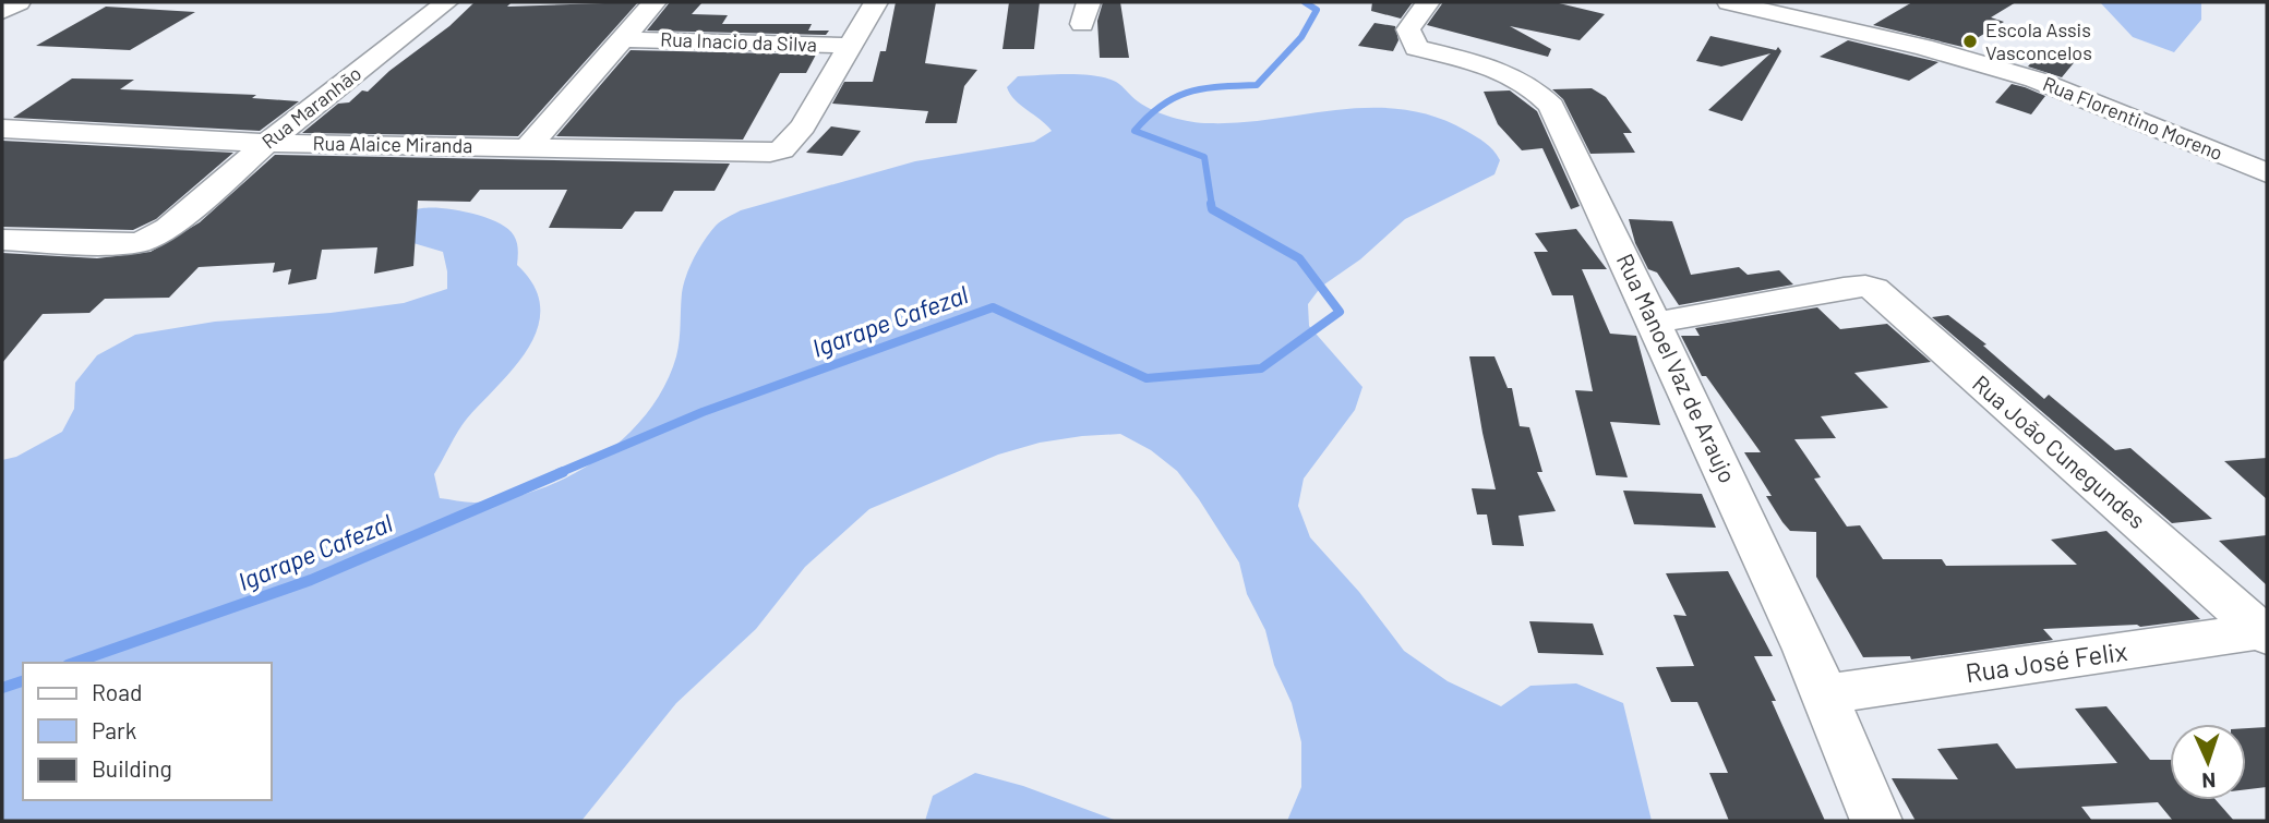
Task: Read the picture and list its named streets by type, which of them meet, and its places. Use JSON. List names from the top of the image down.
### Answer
{
  "streets": {
    "street": [
      "Rua Inacio da Silva",
      "Rua Maranhão",
      "Rua Florentino Moreno",
      "Rua Alaice Miranda",
      "Rua Manoel Vaz de Araujo",
      "Rua João Cunegundes",
      "Rua José Felix"
    ]
  },
  "crossings": [
    ["Rua Inacio da Silva", "Rua Alaice Miranda"],
    ["Rua Maranhão", "Rua Alaice Miranda"],
    ["Rua Manoel Vaz de Araujo", "Rua João Cunegundes"],
    ["Rua Manoel Vaz de Araujo", "Rua José Felix"],
    ["Rua João Cunegundes", "Rua José Felix"]
  ],
  "water": ["Igarape Cafezal"],
  "places": ["Escola Assis Vasconcelos"],
  "legend": ["Road", "Park", "Building"],
  "north": "bottom"
}
